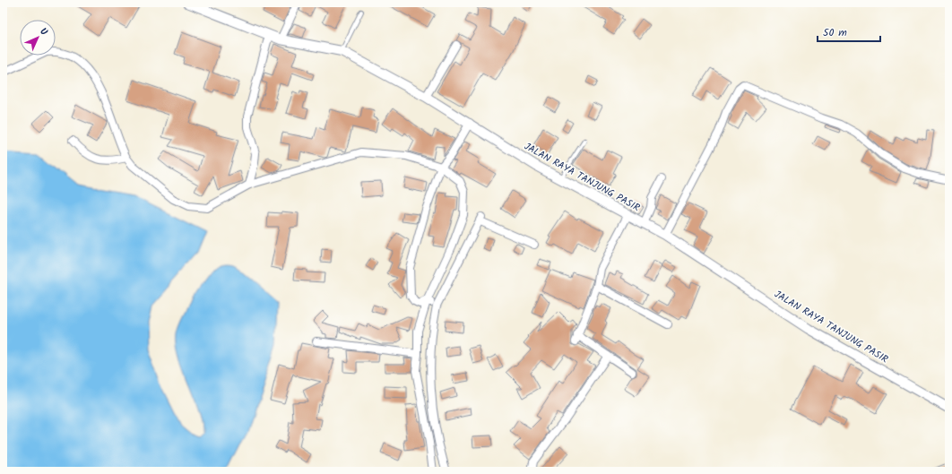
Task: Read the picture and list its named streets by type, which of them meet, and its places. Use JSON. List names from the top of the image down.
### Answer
{
  "streets": {
    "street": ["JALAN RAYA TANJUNG PASIR"]
  },
  "scale_bar": "50 m",
  "north": "top right"
}
